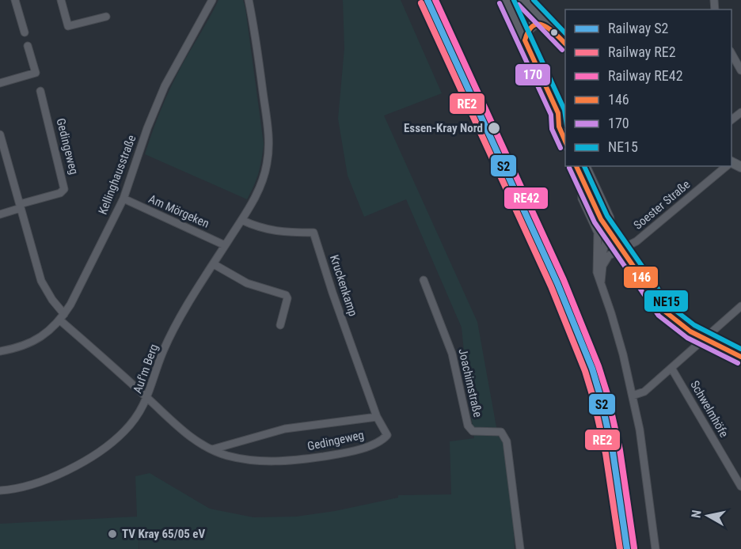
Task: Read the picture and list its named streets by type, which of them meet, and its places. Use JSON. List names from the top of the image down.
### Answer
{
  "streets": {
    "street": [
      "Gedingeweg",
      "Kellinghausstraße",
      "Soester Straße",
      "Am Mörgeken",
      "Kruckenkamp",
      "Auf'm Berg",
      "Joachimstraße",
      "Schwelmhöfe"
    ]
  },
  "crossings": [
    ["Gedingeweg", "Kellinghausstraße"],
    ["Gedingeweg", "Kruckenkamp"],
    ["Gedingeweg", "Auf'm Berg"],
    ["Kellinghausstraße", "Am Mörgeken"],
    ["Am Mörgeken", "Auf'm Berg"],
    ["Kruckenkamp", "Auf'm Berg"]
  ],
  "places": ["Essen-Kray Nord", "TV Kray 65/05 eV"],
  "lines": [
    "rail line S2",
    "rail line RE42",
    "transit line NE15",
    "rail line RE2",
    "transit line 170",
    "transit line 146"
  ],
  "legend": [
    "Railway S2",
    "Railway RE2",
    "Railway RE42",
    "146",
    "170",
    "NE15"
  ],
  "north": "left"
}
